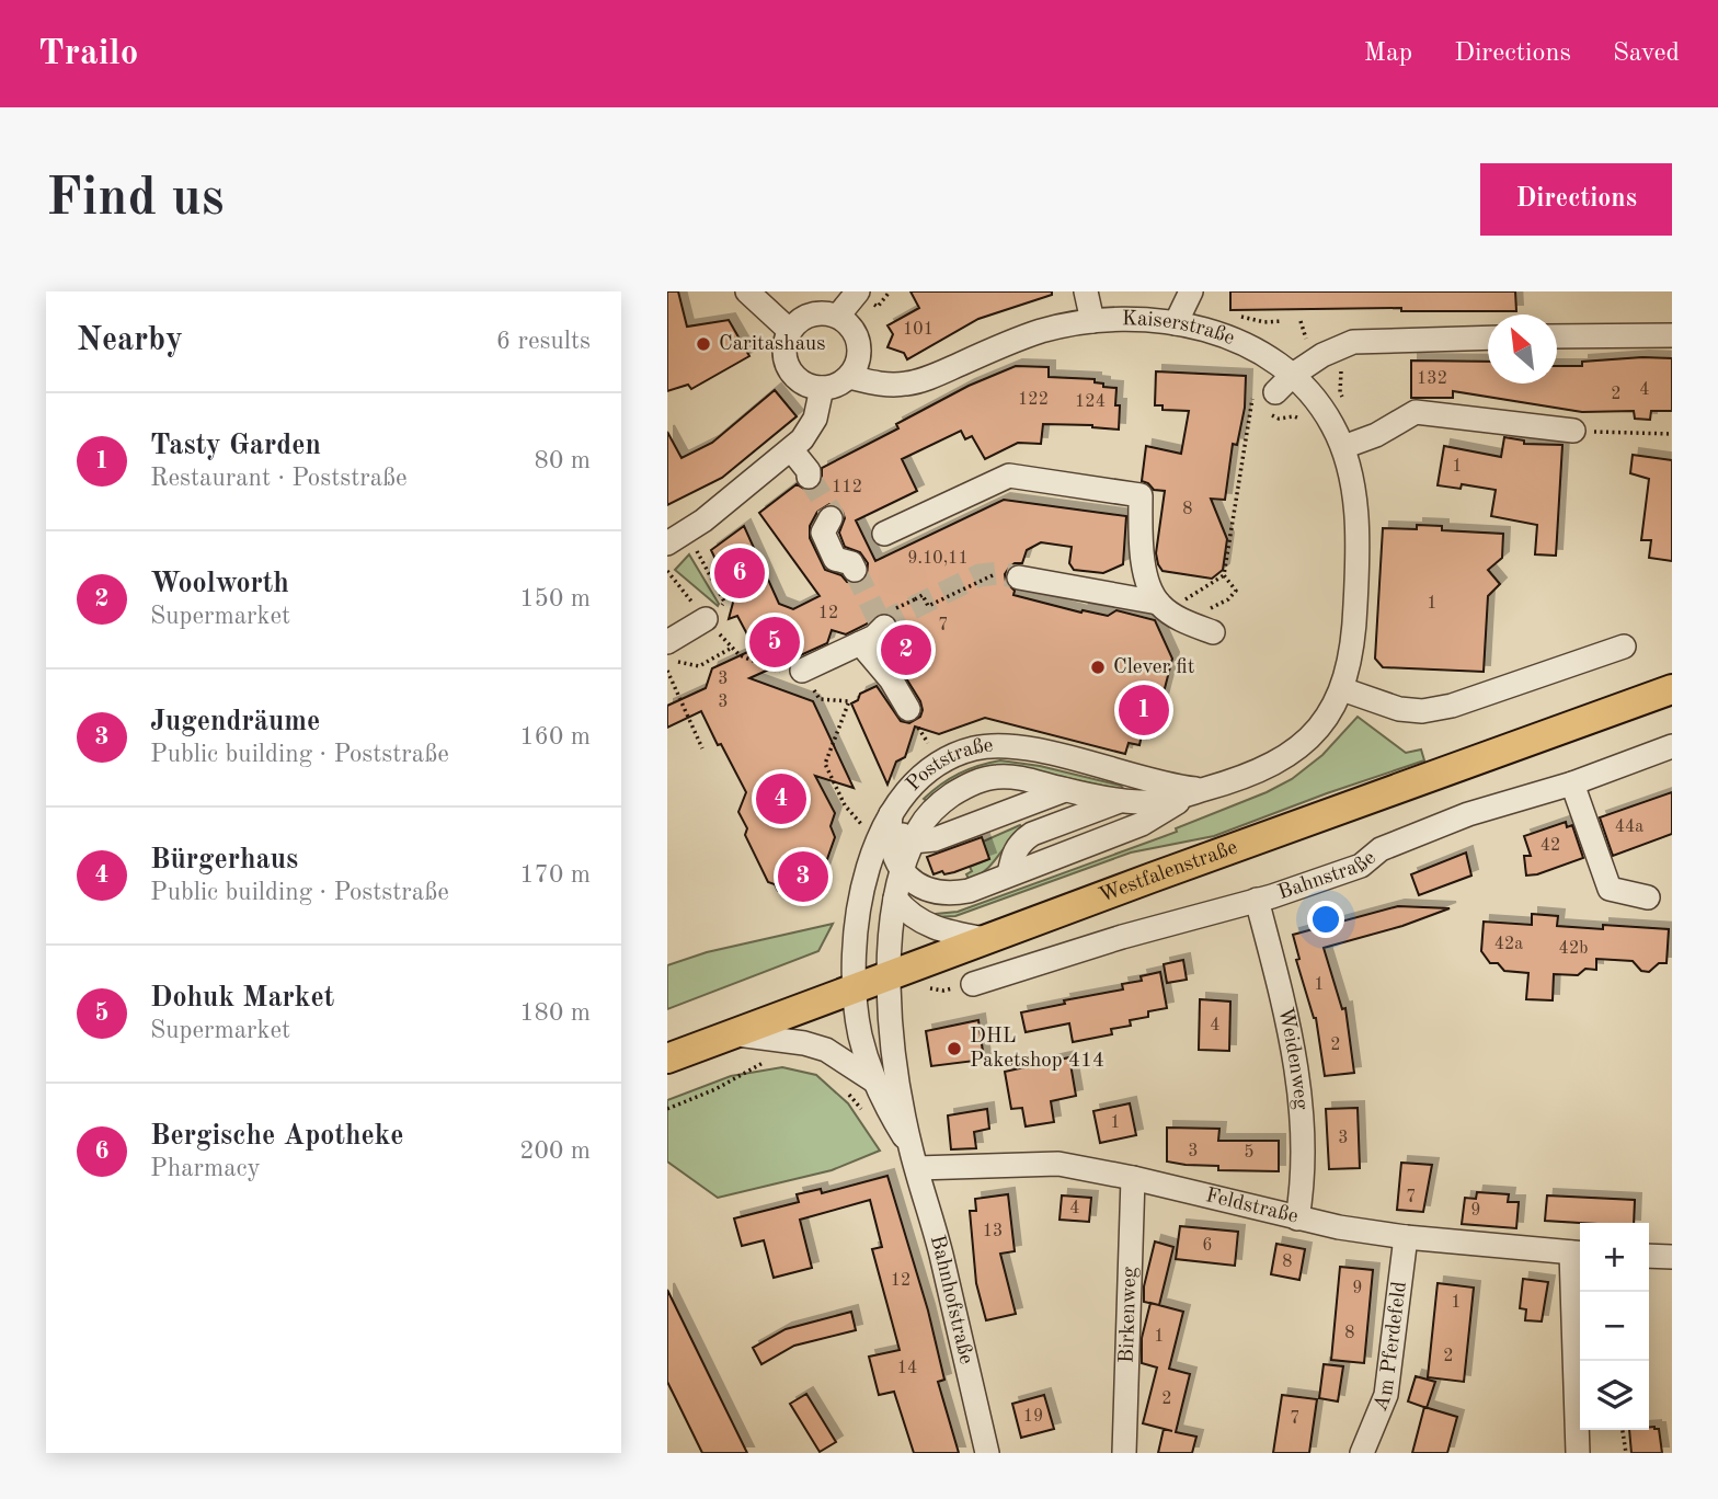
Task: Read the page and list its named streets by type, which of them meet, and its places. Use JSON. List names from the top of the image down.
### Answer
{
  "streets": {
    "main road": ["Westfalenstraße"],
    "street": [
      "Kaiserstraße",
      "Poststraße",
      "Bahnstraße",
      "Weidenweg",
      "Feldstraße",
      "Bahnhofstraße",
      "Birkenweg",
      "Am Pferdefeld"
    ]
  },
  "crossings": [
    ["Kaiserstraße", "Poststraße"],
    ["Poststraße", "Westfalenstraße"],
    ["Poststraße", "Bahnhofstraße"],
    ["Westfalenstraße", "Bahnhofstraße"],
    ["Bahnstraße", "Weidenweg"],
    ["Weidenweg", "Feldstraße"],
    ["Feldstraße", "Bahnhofstraße"],
    ["Feldstraße", "Birkenweg"],
    ["Feldstraße", "Am Pferdefeld"]
  ],
  "places": ["Caritashaus", "Clever fit", "DHL Paketshop 414"],
  "house_numbers": [
    "101",
    "132",
    "4",
    "2",
    "122",
    "124",
    "1",
    "112",
    "8",
    "9.10,11",
    "1",
    "12",
    "7",
    "3",
    "3",
    "44a",
    "42",
    "42a",
    "42b",
    "1",
    "4",
    "2",
    "1",
    "3",
    "3",
    "5",
    "7",
    "4",
    "9",
    "13",
    "6",
    "8",
    "12",
    "9",
    "1",
    "8",
    "1",
    "2",
    "14",
    "2",
    "19",
    "7"
  ],
  "north": "top left",
  "page": {
    "header": "Trailo",
    "nav": ["Map", "Directions", "Saved"],
    "buttons": "Directions",
    "title": "Find us",
    "heading": ["Nearby", "6 results"],
    "list": [
      {
        "mark": "1",
        "name": "Tasty Garden",
        "note": "Restaurant · Poststraße",
        "value": "80 m"
      },
      {
        "mark": "2",
        "name": "Woolworth",
        "note": "Supermarket",
        "value": "150 m"
      },
      {
        "mark": "3",
        "name": "Jugendräume",
        "note": "Public building · Poststraße",
        "value": "160 m"
      },
      {
        "mark": "4",
        "name": "Bürgerhaus",
        "note": "Public building · Poststraße",
        "value": "170 m"
      },
      {
        "mark": "5",
        "name": "Dohuk Market",
        "note": "Supermarket",
        "value": "180 m"
      },
      {
        "mark": "6",
        "name": "Bergische Apotheke",
        "note": "Pharmacy",
        "value": "200 m"
      }
    ],
    "pins": [
      "6",
      "5",
      "2",
      "1",
      "4",
      "3"
    ],
    "map_buttons": ["+", "−"]
  }
}
